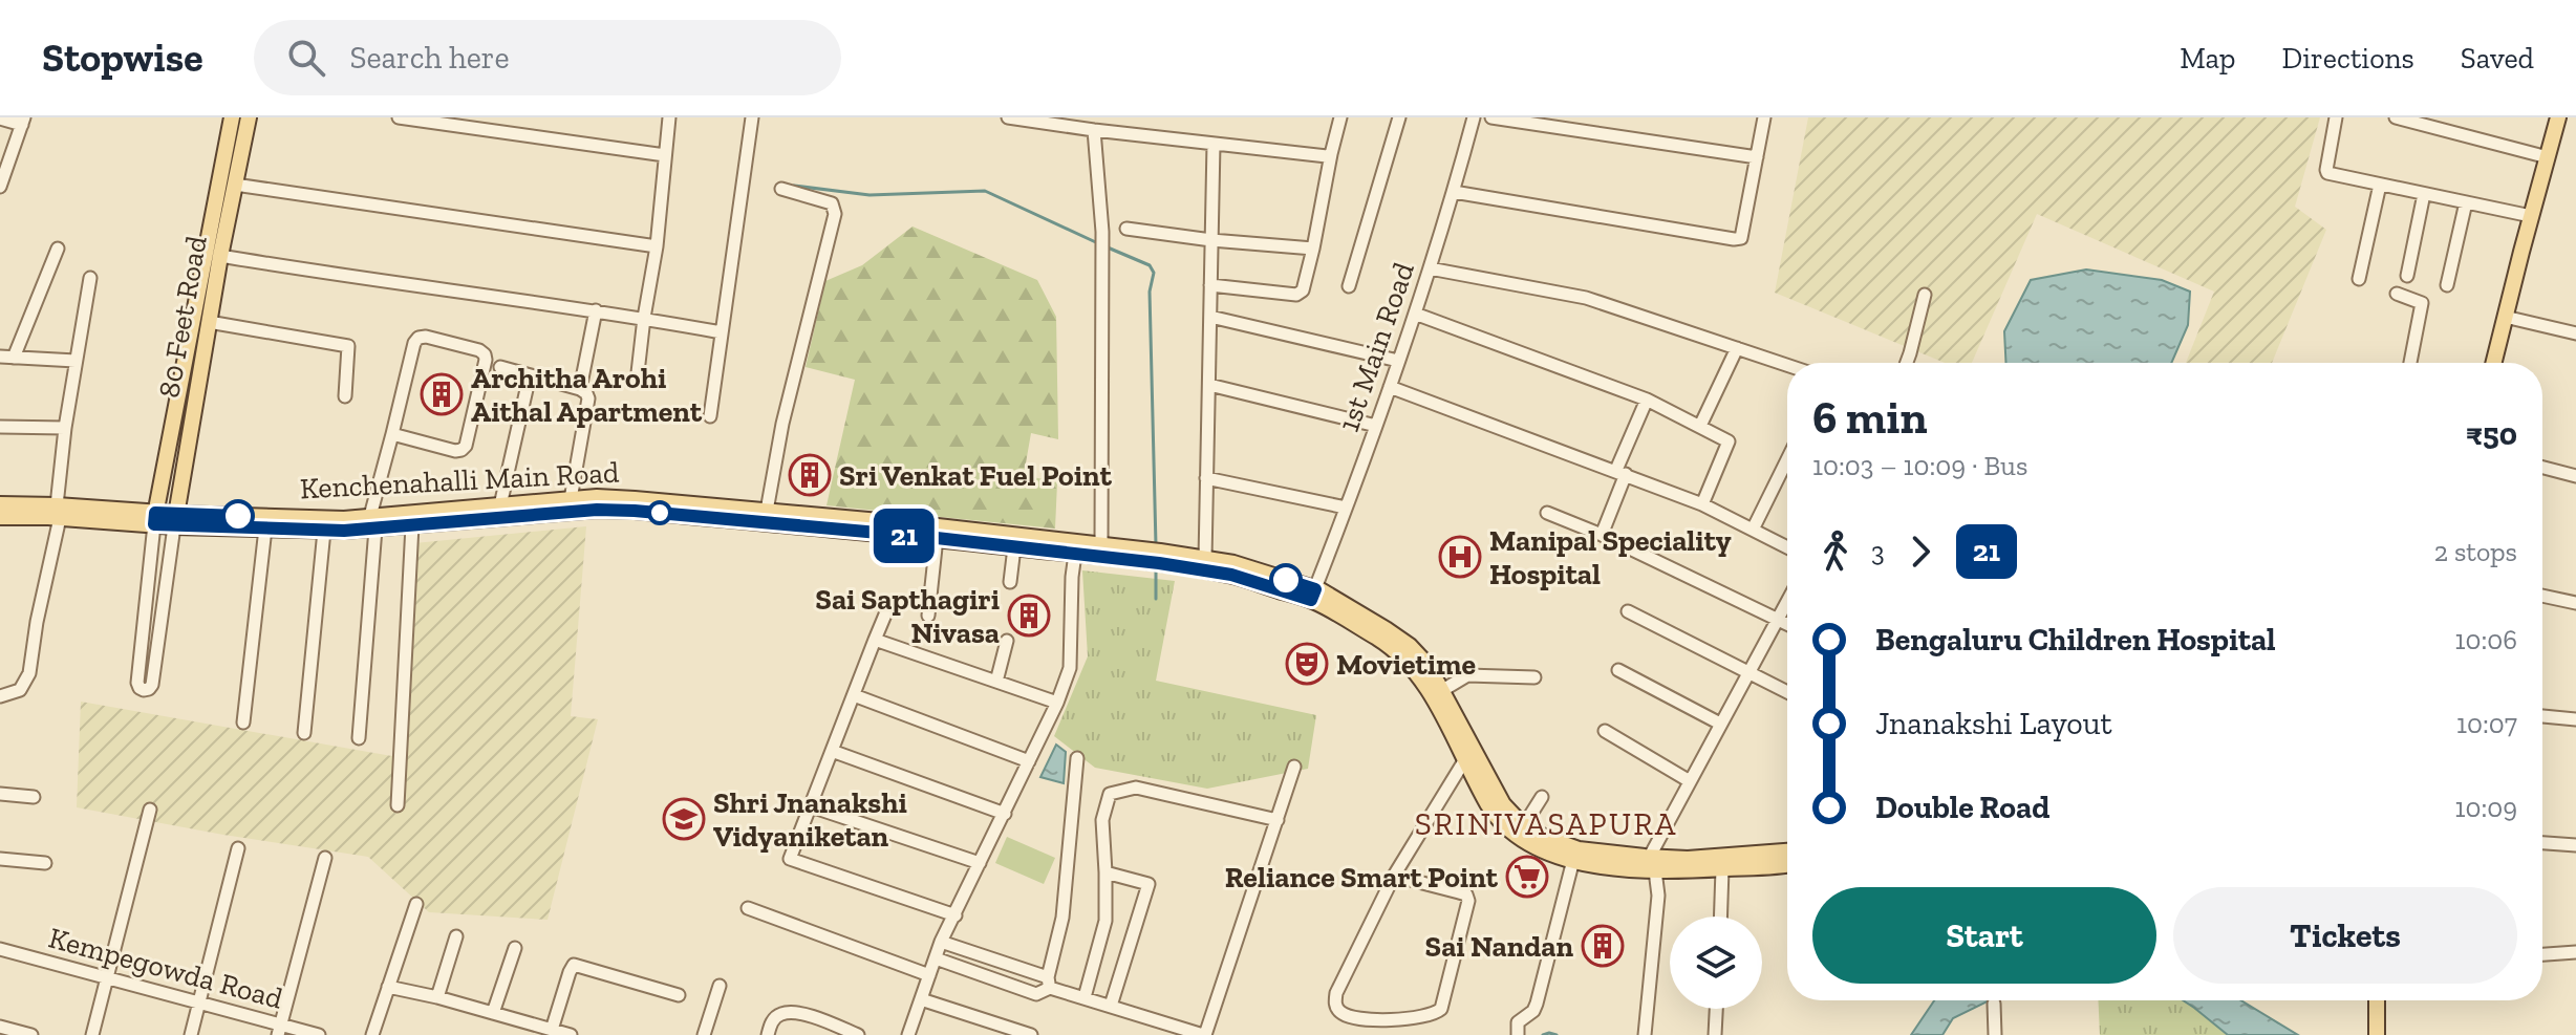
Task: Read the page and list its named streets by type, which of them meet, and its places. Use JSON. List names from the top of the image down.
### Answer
{
  "streets": {
    "main road": ["80 Feet Road", "Kenchenahalli Main Road"],
    "street": ["1st Main Road", "Kempegowda Road"]
  },
  "crossings": [
    ["80 Feet Road", "Kenchenahalli Main Road"],
    ["1st Main Road", "Kenchenahalli Main Road"]
  ],
  "districts": ["SRINIVASAPURA"],
  "places": {
    "building": [
      "Architha Arohi Aithal Apartment",
      "Sri Venkat Fuel Point",
      "Sai Sapthagiri Nivasa",
      "Sai Nandan"
    ],
    "hospital": ["Manipal Speciality Hospital"],
    "theatre": ["Movietime"],
    "school or university": ["Shri Jnanakshi Vidyaniketan"],
    "supermarket": ["Reliance Smart Point"]
  },
  "lines": ["bus line 21"],
  "page": {
    "header": "Stopwise",
    "search": "Search here",
    "nav": ["Map", "Directions", "Saved"],
    "on_map": "21",
    "heading": ["6 min", "10:03 – 10:09 · Bus", "₹50"],
    "legs": ["3", "21", "2 stops"],
    "list": [
      {
        "name": "Bengaluru Children Hospital",
        "value": "10:06"
      },
      {
        "name": "Jnanakshi Layout",
        "value": "10:07"
      },
      {
        "name": "Double Road",
        "value": "10:09"
      }
    ],
    "buttons": ["Start", "Tickets"]
  }
}
